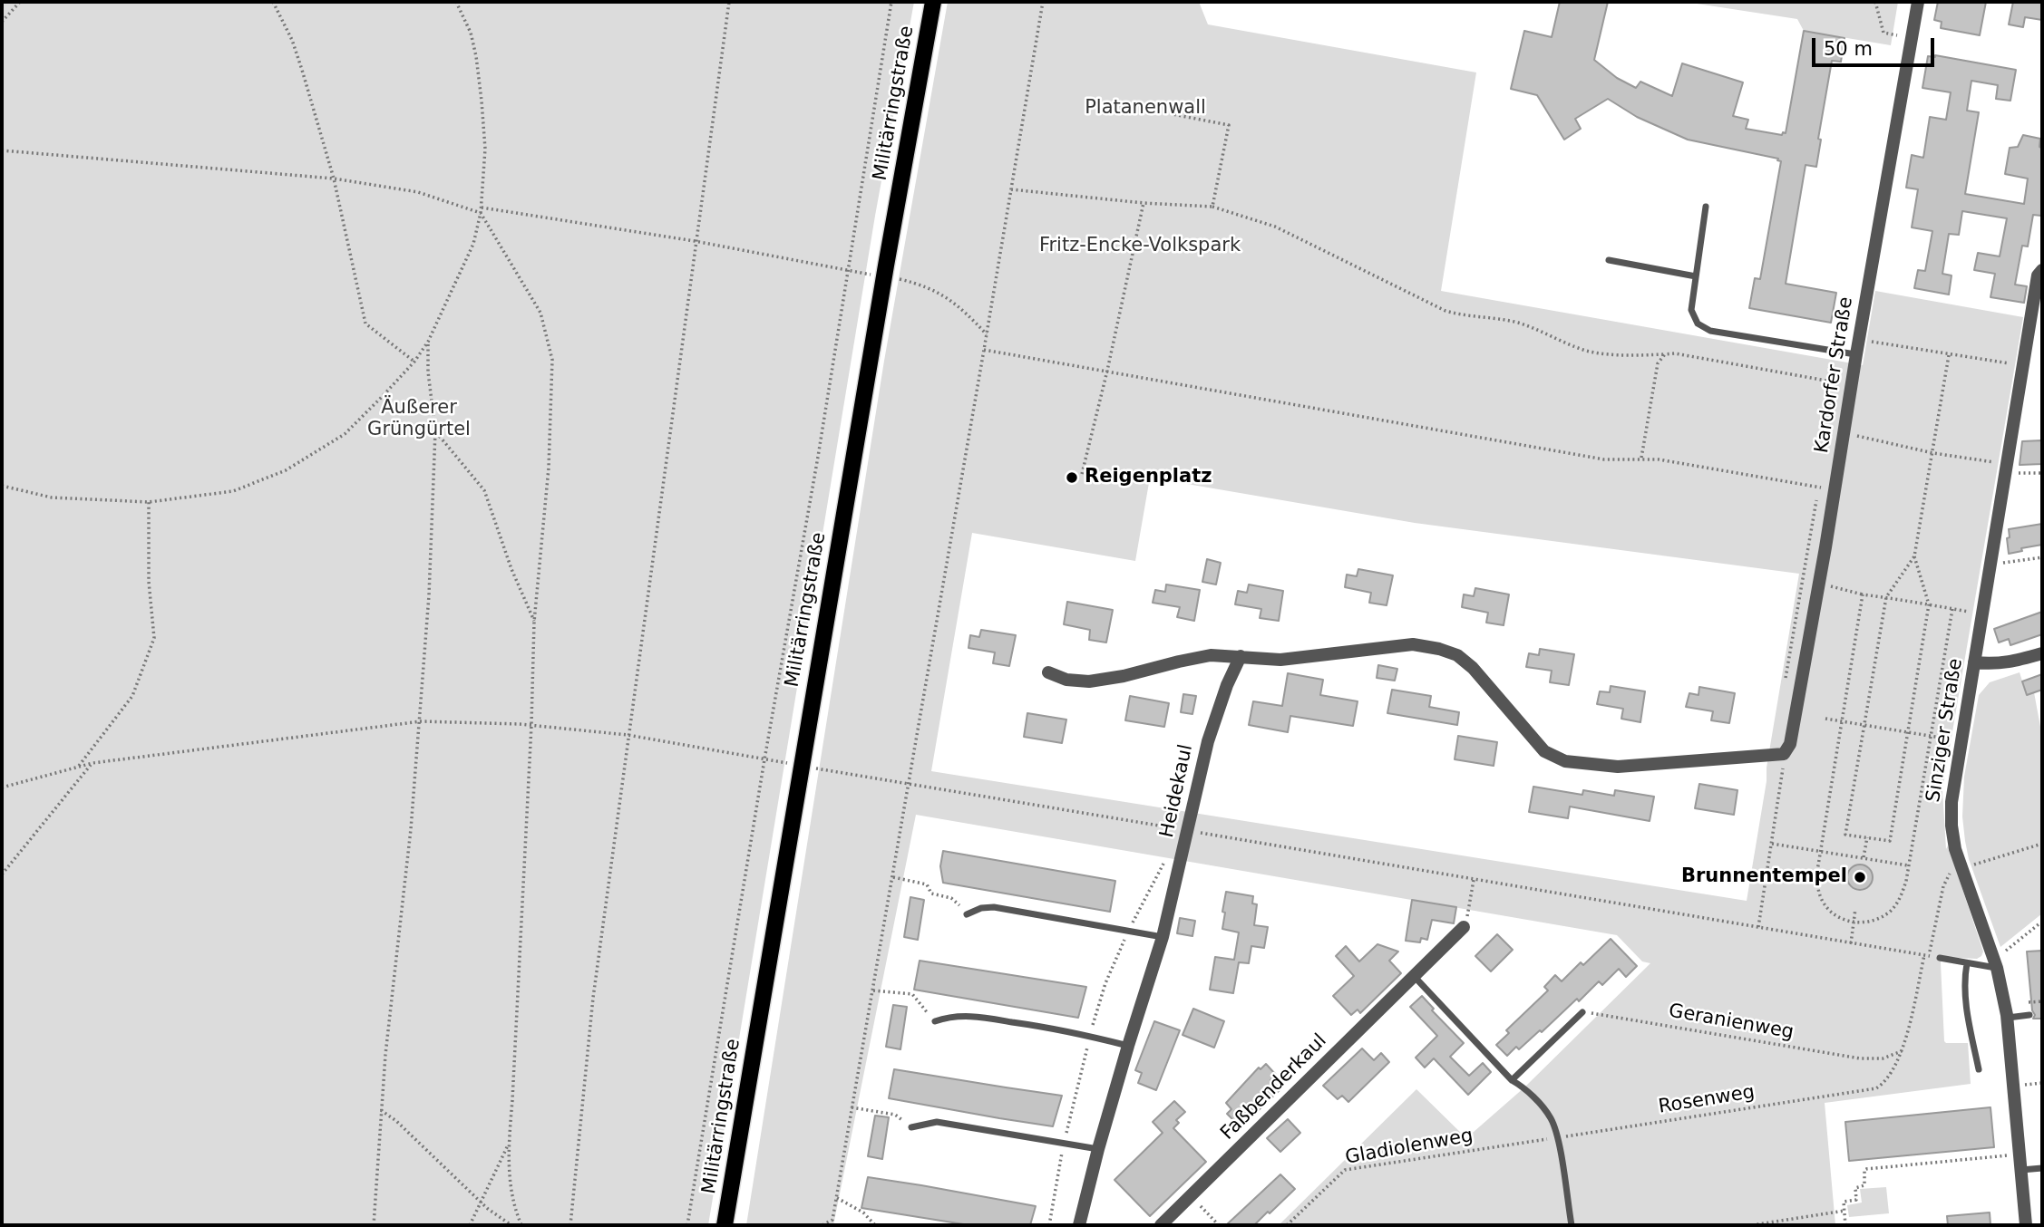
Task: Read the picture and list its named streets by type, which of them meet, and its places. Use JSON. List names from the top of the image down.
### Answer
{
  "streets": {
    "main road": ["Militärringstraße"],
    "street": [
      "Kardorfer Straße",
      "Sinziger Straße",
      "Heidekaul",
      "Faßbenderkaul"
    ],
    "path": ["Geranienweg", "Rosenweg", "Gladiolenweg"]
  },
  "crossings": [
    ["Geranienweg", "Rosenweg"],
    ["Rosenweg", "Gladiolenweg"]
  ],
  "parks": ["Platanenwall", "Fritz-Encke-Volkspark", "Äußerer Grüngürtel"],
  "places": ["Reigenplatz", "Brunnentempel"],
  "scale_bar": "50 m"
}
